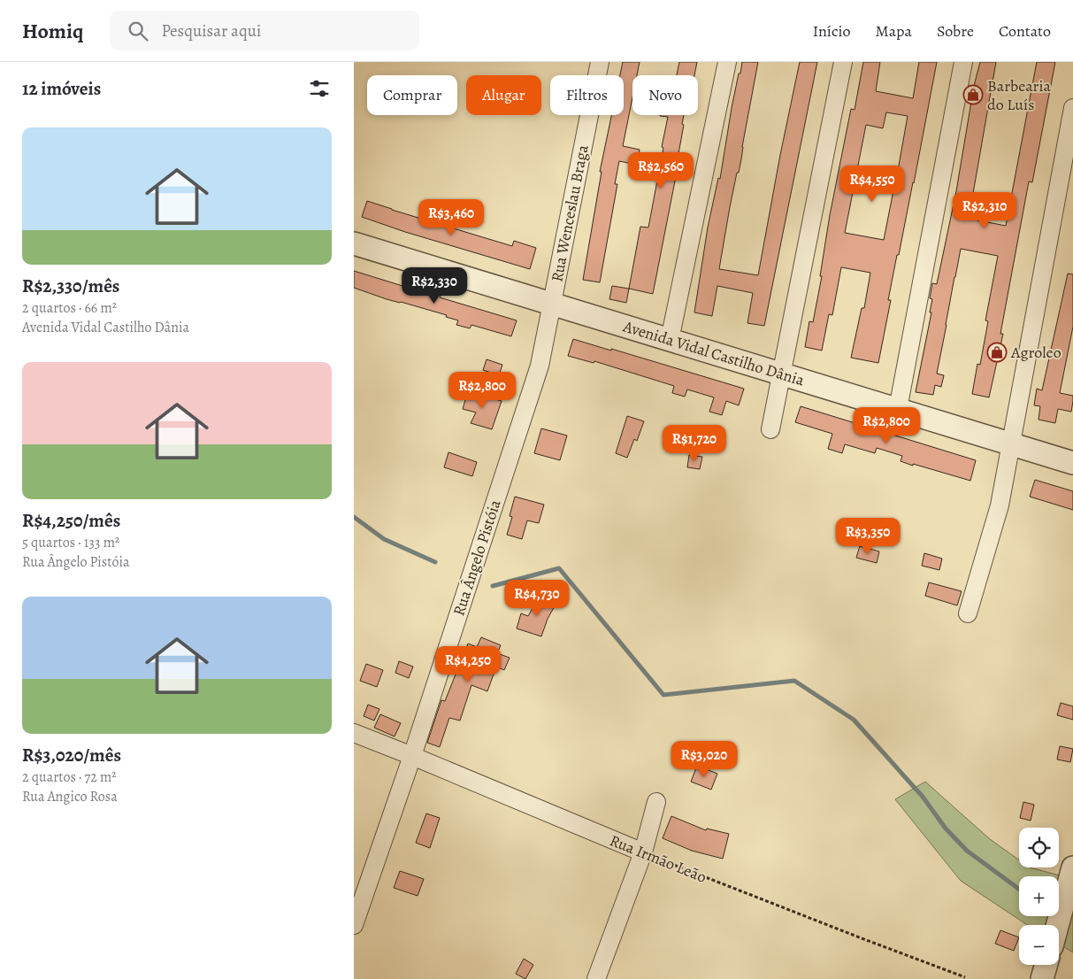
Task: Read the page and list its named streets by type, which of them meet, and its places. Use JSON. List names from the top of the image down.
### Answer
{
  "streets": {
    "street": [
      "Rua Wenceslau Braga",
      "Avenida Vidal Castilho Dânia",
      "Rua Ângelo Pistóia",
      "Rua Irmão Leão"
    ]
  },
  "crossings": [
    ["Rua Wenceslau Braga", "Avenida Vidal Castilho Dânia"],
    ["Rua Wenceslau Braga", "Rua Ângelo Pistóia"],
    ["Rua Ângelo Pistóia", "Rua Irmão Leão"]
  ],
  "places": {
    "shop": ["Barbearia do Luís", "Agroleo"]
  },
  "page": {
    "header": "Homiq",
    "search": "Pesquisar aqui",
    "nav": [
      "Início",
      "Mapa",
      "Sobre",
      "Contato"
    ],
    "heading": "12 imóveis",
    "chip": [
      "Comprar",
      "Alugar",
      "Filtros",
      "Novo"
    ],
    "list": [
      {
        "name": "R$2,330/mês",
        "note": "2 quartos · 66 m² · Avenida Vidal Castilho Dânia"
      },
      {
        "name": "R$4,250/mês",
        "note": "5 quartos · 133 m² · Rua Ângelo Pistóia"
      },
      {
        "name": "R$3,020/mês",
        "note": "2 quartos · 72 m² · Rua Angico Rosa"
      }
    ],
    "price": [
      "R$2,560",
      "R$4,550",
      "R$2,310",
      "R$3,460",
      "R$2,330",
      "R$2,800",
      "R$2,800",
      "R$1,720",
      "R$3,350",
      "R$4,730",
      "R$4,250",
      "R$3,020"
    ],
    "map_buttons": ["+", "−"]
  }
}
